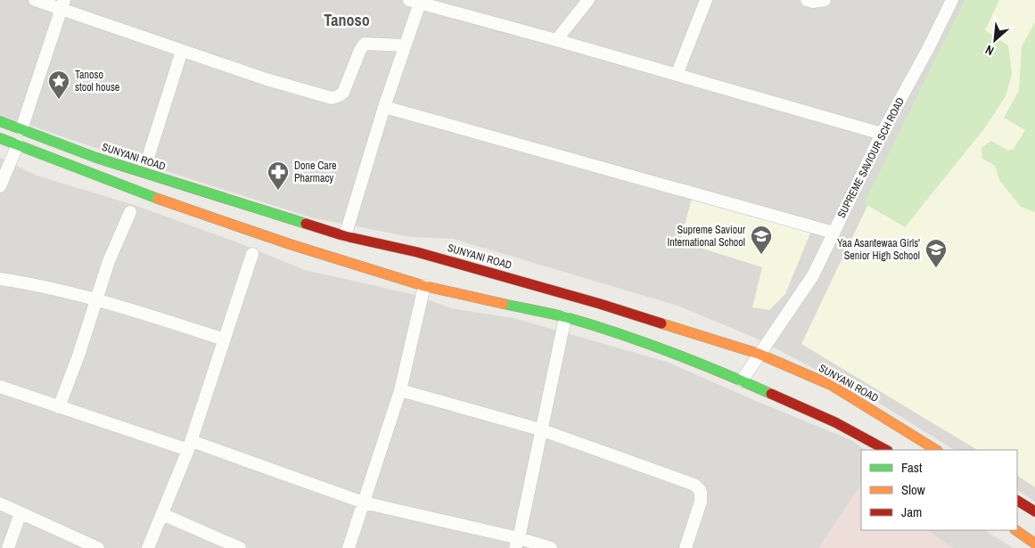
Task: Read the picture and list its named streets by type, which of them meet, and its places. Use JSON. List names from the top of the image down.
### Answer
{
  "streets": {
    "main road": ["SUNYANI ROAD"],
    "street": ["SUPREME SAVIOUR SCH ROAD"]
  },
  "crossings": [
    ["SUNYANI ROAD", "SUPREME SAVIOUR SCH ROAD"]
  ],
  "districts": ["Tanoso"],
  "places": {
    "place": ["Tanoso stool house"],
    "pharmacy": ["Done Care Pharmacy"],
    "school or university": ["Supreme Saviour International School", "Yaa Asantewaa Girls' Senior High School"]
  },
  "legend": ["Fast", "Slow", "Jam"],
  "north": "bottom left"
}
